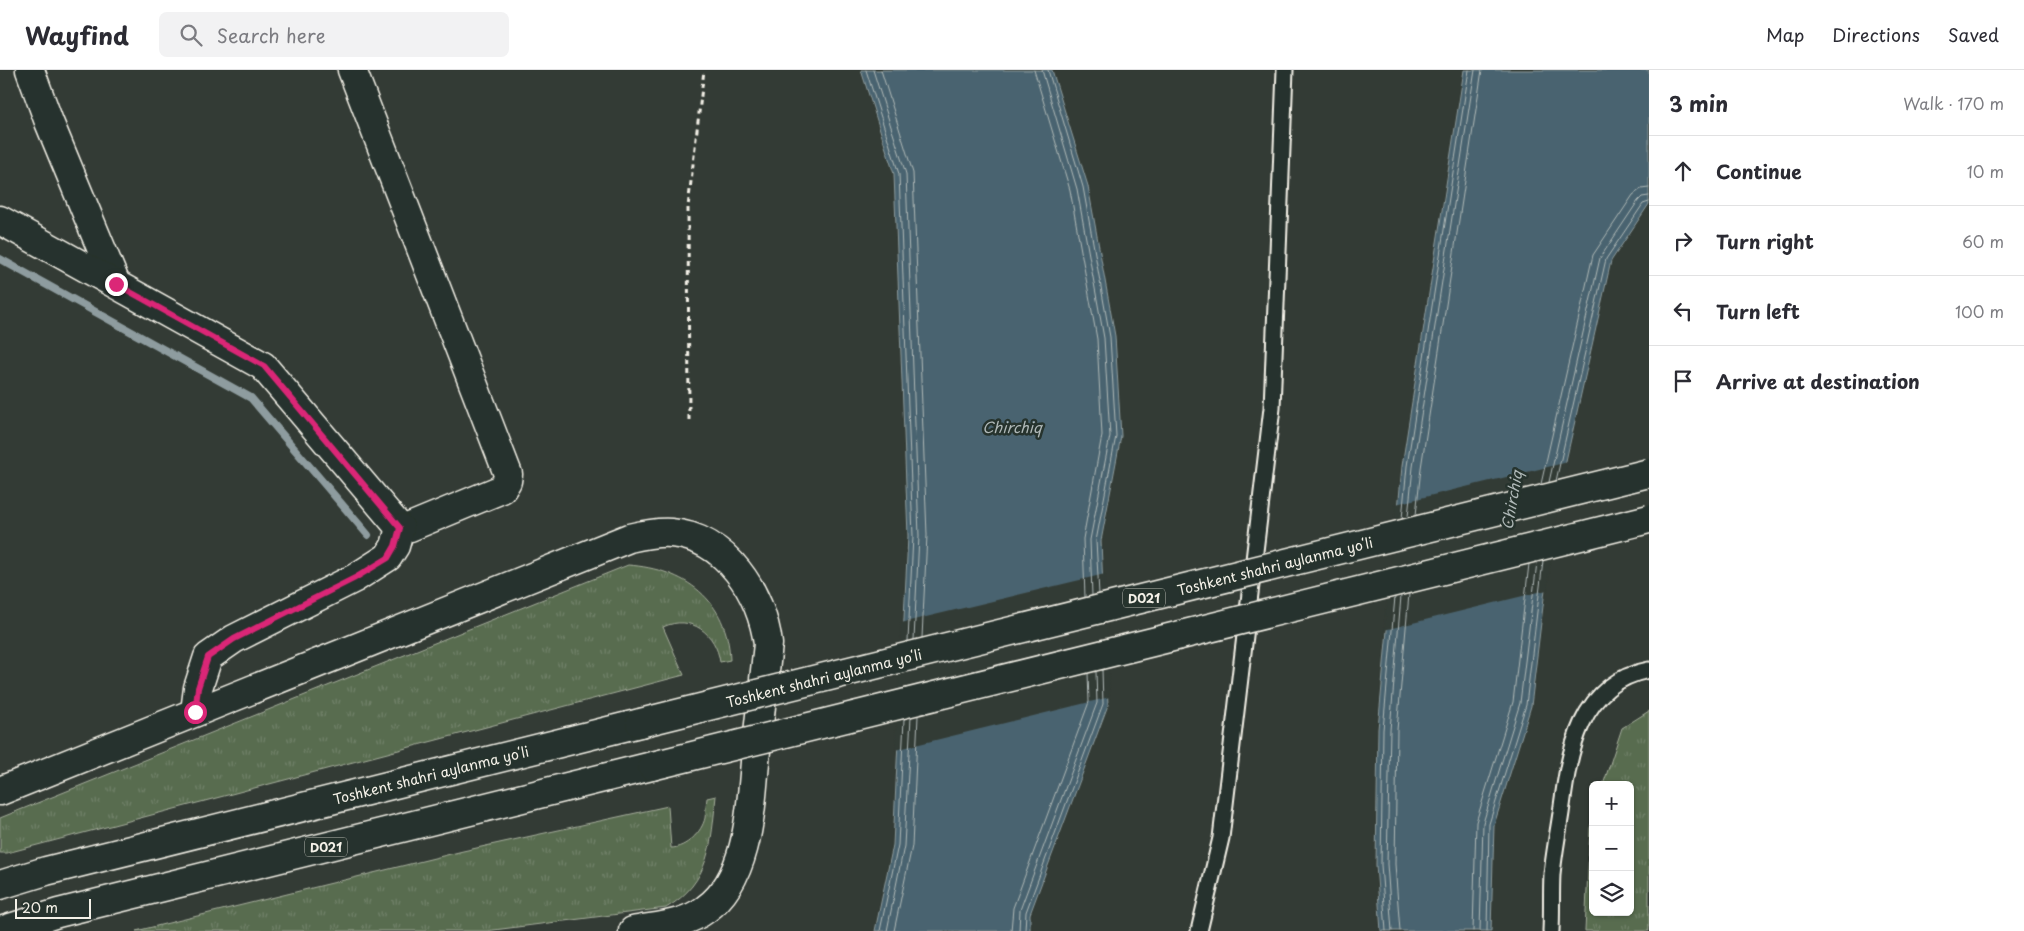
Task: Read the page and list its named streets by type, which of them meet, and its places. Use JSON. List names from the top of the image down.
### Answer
{
  "streets": {
    "main road": ["Toshkent shahri aylanma yoʻli", "D021"]
  },
  "water": ["Chirchiq"],
  "scale_bar": "20 m",
  "page": {
    "header": "Wayfind",
    "search": "Search here",
    "nav": ["Map", "Directions", "Saved"],
    "heading": ["3 min", "Walk · 170 m"],
    "list": [
      ["Continue", "10 m"],
      ["Turn right", "60 m"],
      ["Turn left", "100 m"],
      "Arrive at destination"
    ],
    "map_buttons": ["+", "−"],
    "scale": "20 m"
  }
}
